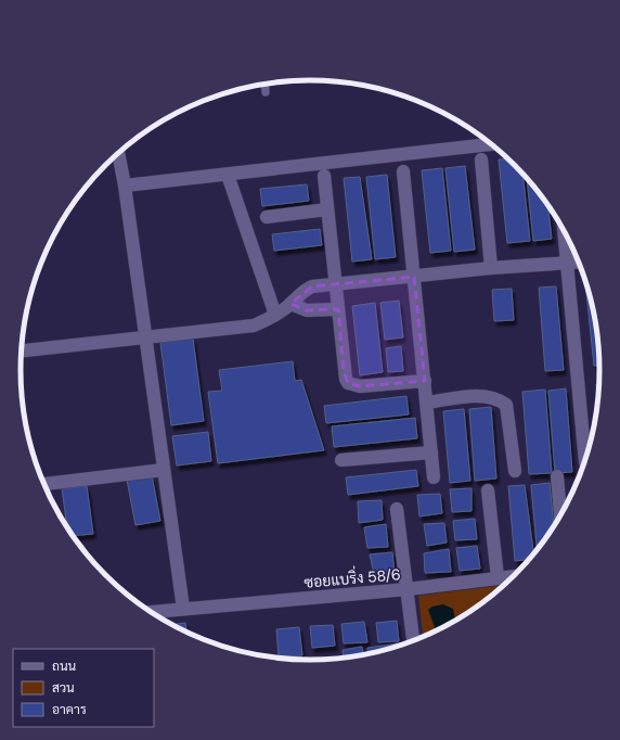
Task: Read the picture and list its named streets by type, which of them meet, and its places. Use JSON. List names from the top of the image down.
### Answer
{
  "streets": {
    "street": ["ซอยแบริ่ง 58/6"]
  },
  "legend": ["ถนน", "สวน", "อาคาร"]
}
